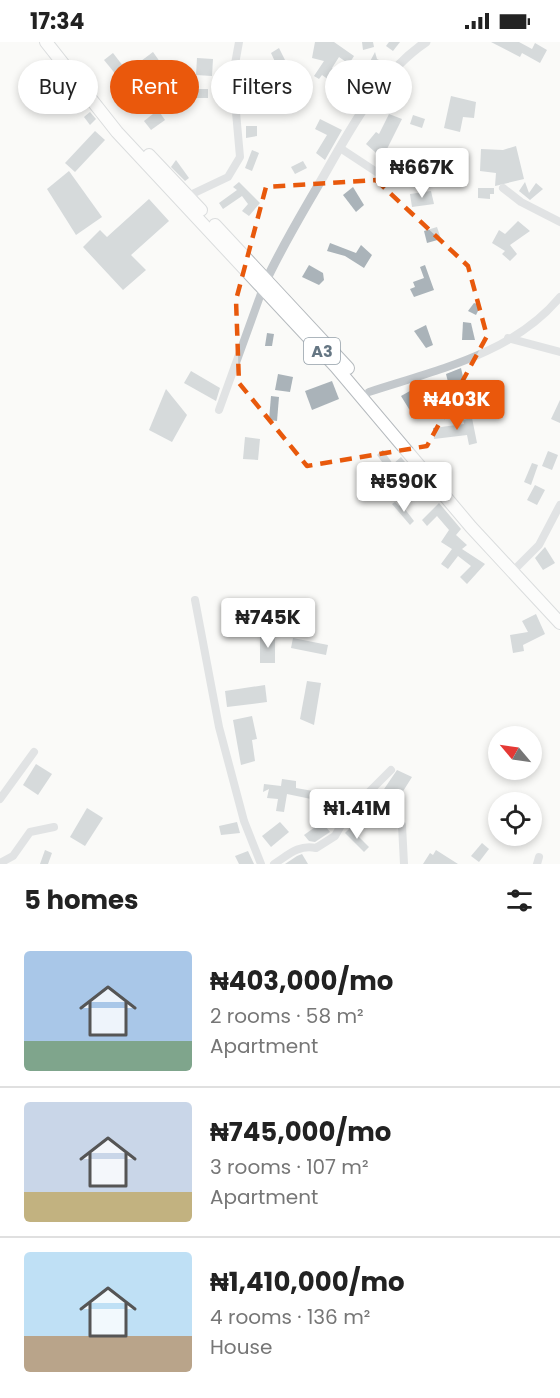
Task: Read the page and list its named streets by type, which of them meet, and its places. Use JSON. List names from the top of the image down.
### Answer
{
  "streets": {
    "main road": ["A3"]
  },
  "north": "top left",
  "page": {
    "status": "17:34",
    "chip": [
      "Buy",
      "Rent",
      "Filters",
      "New"
    ],
    "price": [
      "₦667K",
      "₦403K",
      "₦590K",
      "₦745K",
      "₦1.41M"
    ],
    "heading": "5 homes",
    "list": [
      {
        "name": "₦403,000/mo",
        "note": "2 rooms · 58 m² · Apartment"
      },
      {
        "name": "₦745,000/mo",
        "note": "3 rooms · 107 m² · Apartment"
      },
      {
        "name": "₦1,410,000/mo",
        "note": "4 rooms · 136 m² · House"
      }
    ]
  }
}
